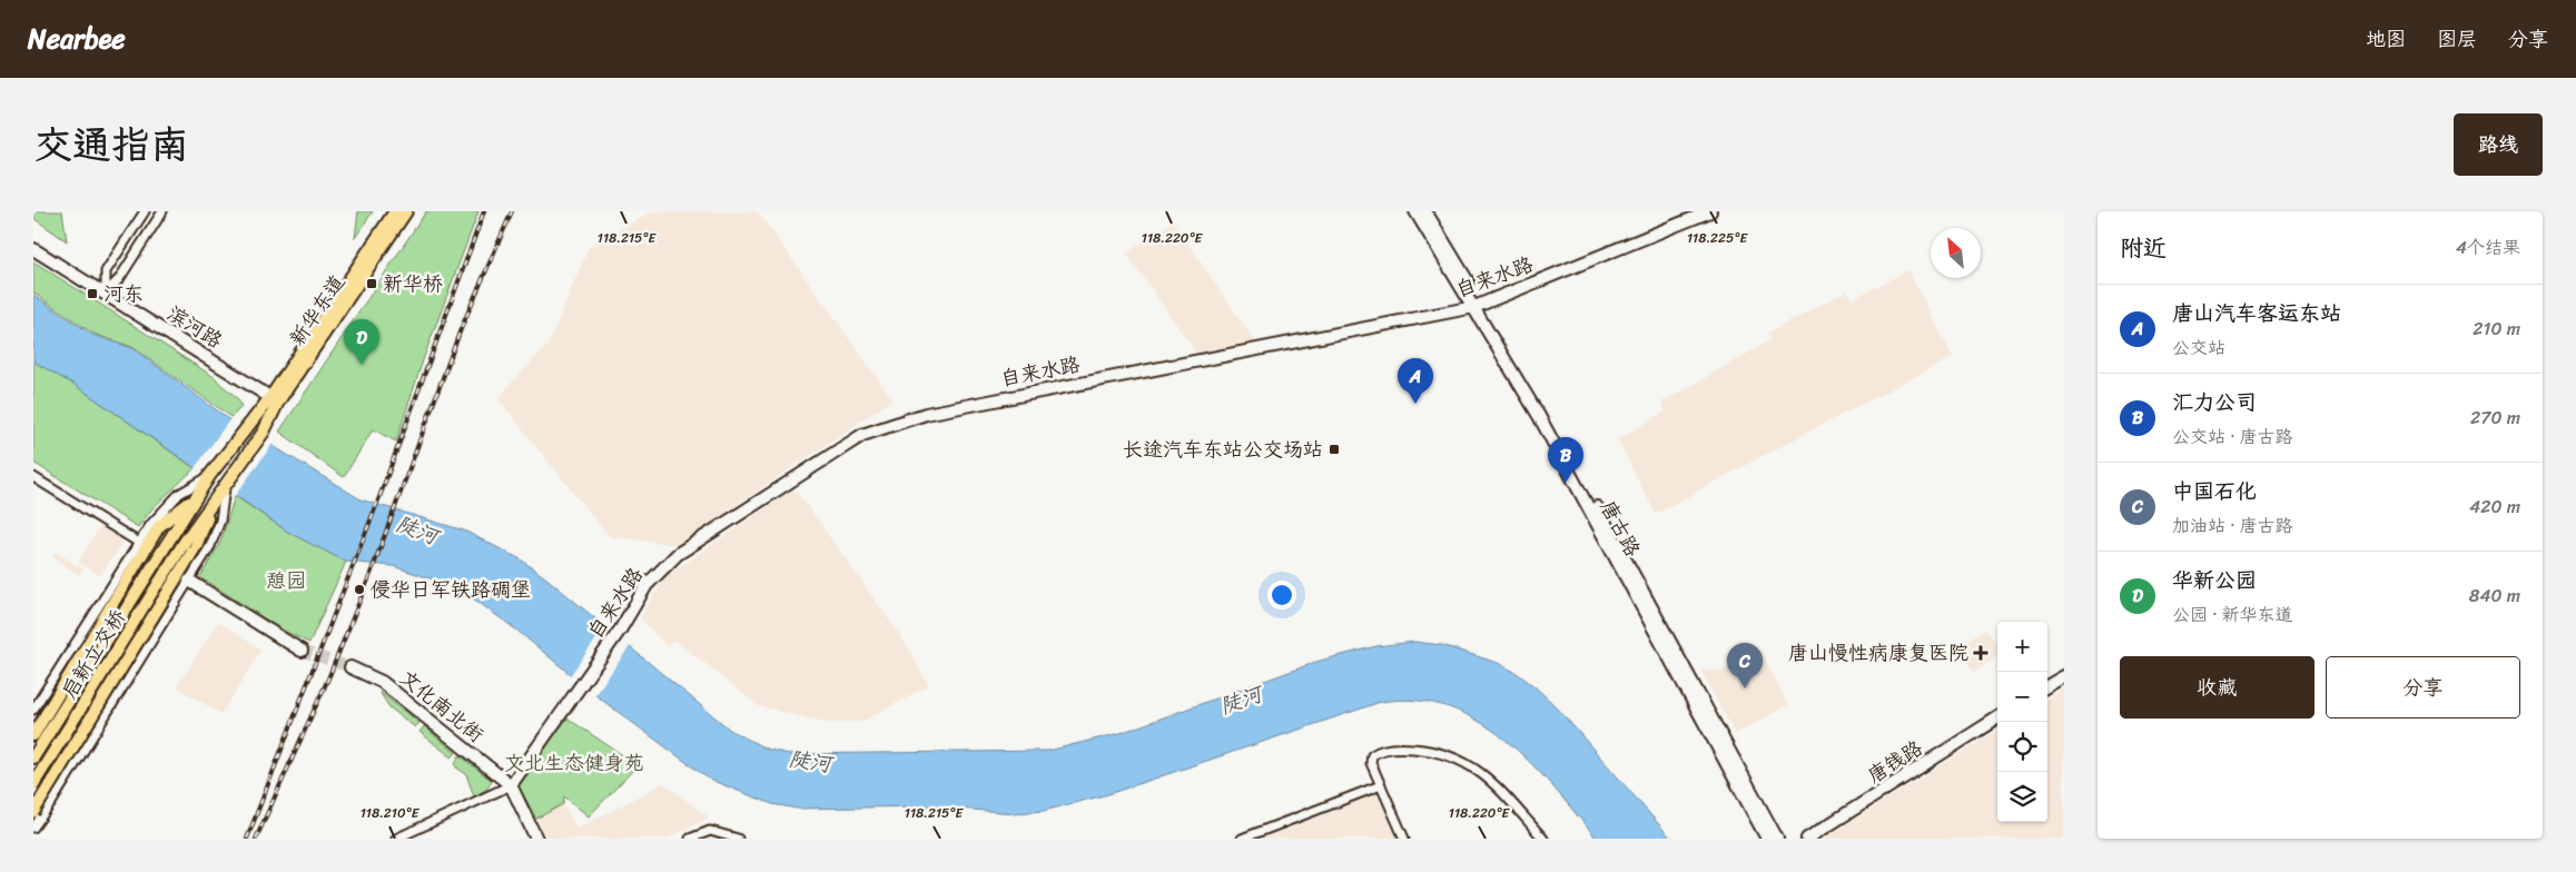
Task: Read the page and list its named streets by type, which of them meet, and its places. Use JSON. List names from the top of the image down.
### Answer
{
  "streets": {
    "main road": ["新华东道", "启新立交桥"],
    "street": [
      "自来水路",
      "滨河路",
      "唐古路",
      "文化南北街",
      "唐钱路"
    ]
  },
  "crossings": [
    ["自来水路", "唐古路"],
    ["自来水路", "文化南北街"],
    ["新华东道", "滨河路"]
  ],
  "water": ["陡河"],
  "parks": ["憩园", "文北生态健身苑"],
  "places": {
    "transit": ["新华桥", "河东", "长途汽车东站公交场站"],
    "other": ["侵华日军铁路碉堡"],
    "health": ["唐山慢性病康复医院"]
  },
  "north": "top left",
  "page": {
    "header": "Nearbee",
    "nav": ["地图", "图层", "分享"],
    "title": "交通指南",
    "buttons": [
      "路线",
      ["收藏", "分享"]
    ],
    "heading": ["附近", "4个结果"],
    "list": [
      {
        "mark": "A",
        "name": "唐山汽车客运东站",
        "note": "公交站",
        "value": "210 m"
      },
      {
        "mark": "B",
        "name": "汇力公司",
        "note": "公交站 · 唐古路",
        "value": "270 m"
      },
      {
        "mark": "C",
        "name": "中国石化",
        "note": "加油站 · 唐古路",
        "value": "420 m"
      },
      {
        "mark": "D",
        "name": "华新公园",
        "note": "公园 · 新华东道",
        "value": "840 m"
      }
    ],
    "pins": [
      "D",
      "A",
      "B",
      "C"
    ],
    "map_buttons": ["+", "−"]
  },
  "coordinates": [
    "118.215°E",
    "118.220°E",
    "118.225°E",
    "118.210°E"
  ]
}
